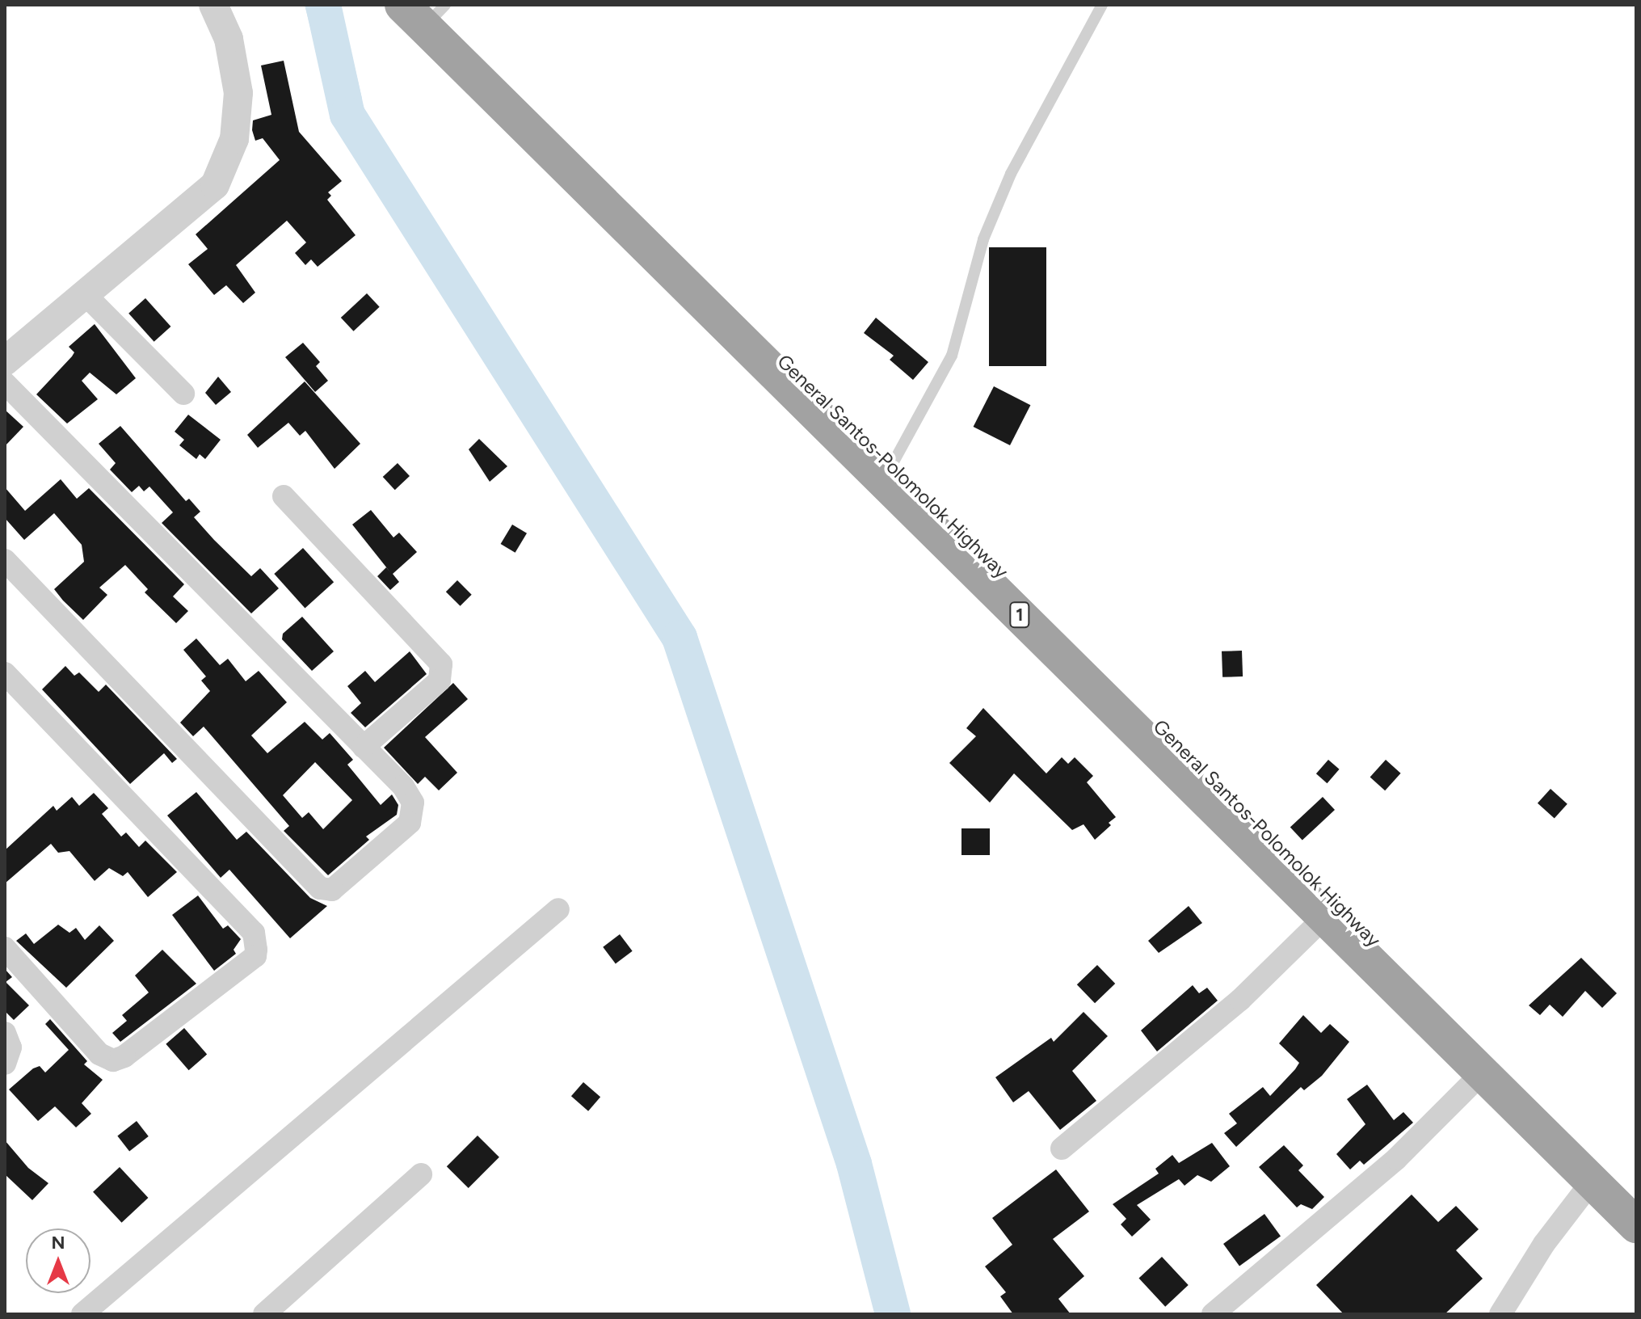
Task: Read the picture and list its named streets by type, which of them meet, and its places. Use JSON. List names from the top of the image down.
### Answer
{
  "streets": {
    "highway": ["General Santos-Polomolok Highway", "1"]
  },
  "crossings": [
    ["General Santos-Polomolok Highway", "1"]
  ],
  "north": "top"
}
